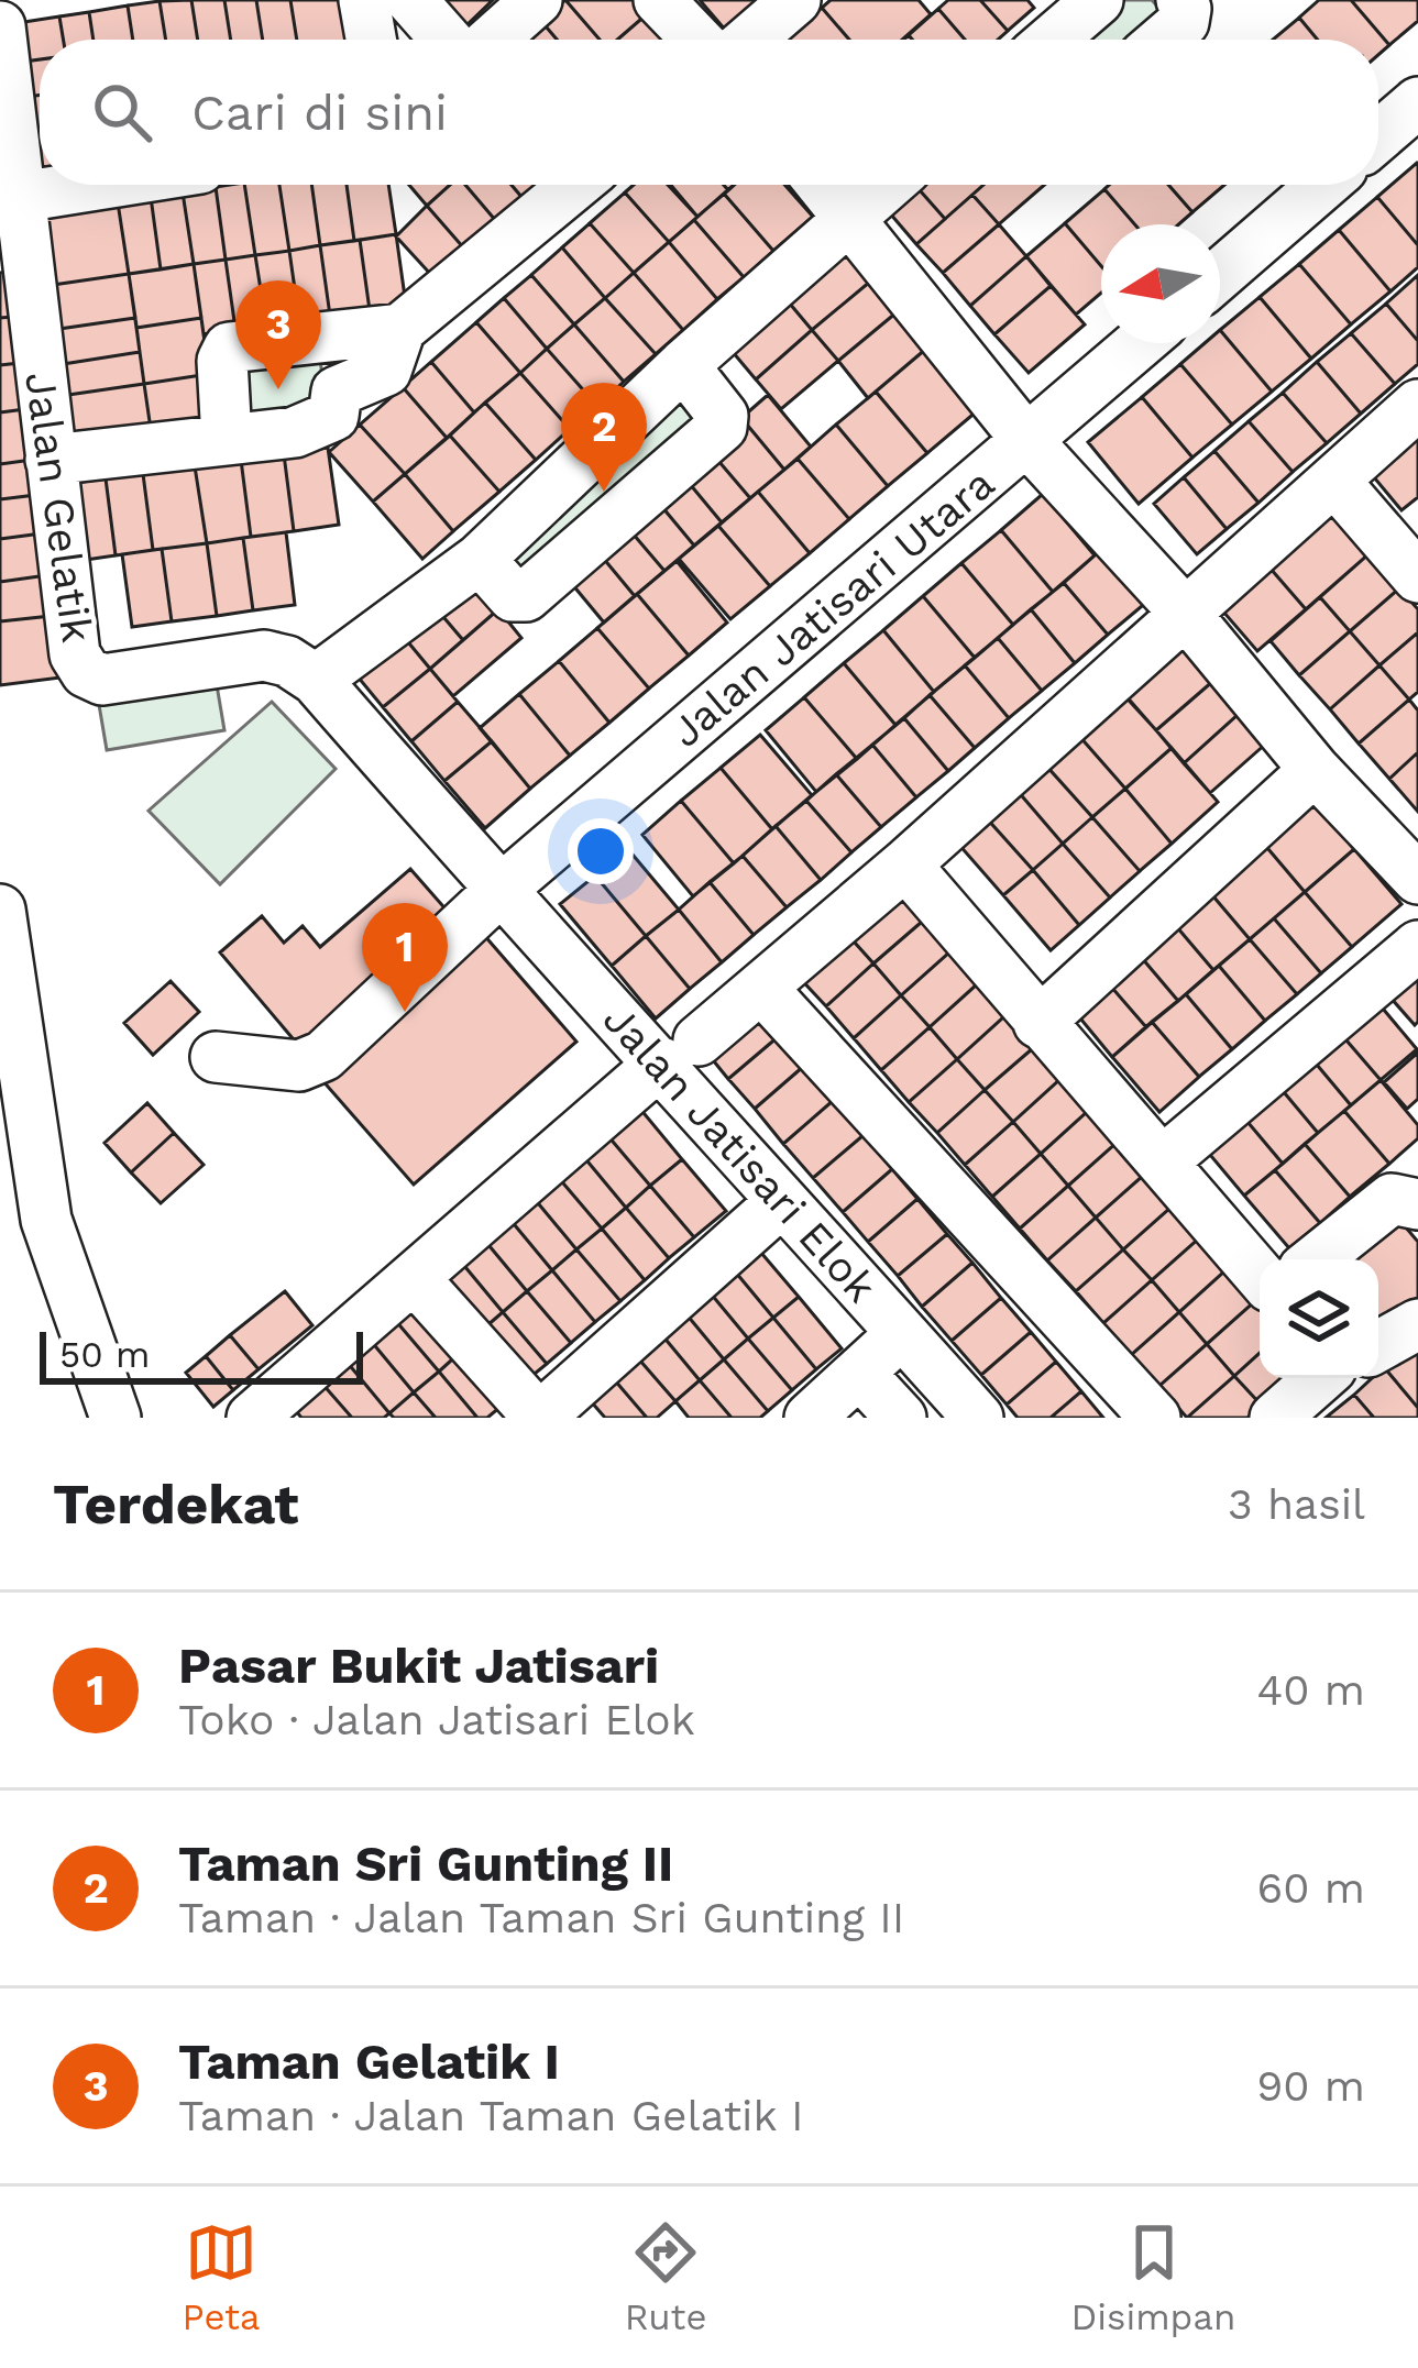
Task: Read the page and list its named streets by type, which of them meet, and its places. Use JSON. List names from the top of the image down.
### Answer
{
  "streets": {
    "street": ["Jalan Gelatik", "Jalan Jatisari Utara", "Jalan Jatisari Elok"]
  },
  "crossings": [
    ["Jalan Gelatik", "Jalan Jatisari Elok"],
    ["Jalan Jatisari Utara", "Jalan Jatisari Elok"]
  ],
  "scale_bar": "50 m",
  "north": "left",
  "page": {
    "search": "Cari di sini",
    "pins": ["3", "2", "1"],
    "scale": "50 m",
    "heading": ["Terdekat", "3 hasil"],
    "list": [
      {
        "mark": "1",
        "name": "Pasar Bukit Jatisari",
        "note": "Toko · Jalan Jatisari Elok",
        "value": "40 m"
      },
      {
        "mark": "2",
        "name": "Taman Sri Gunting II",
        "note": "Taman · Jalan Taman Sri Gunting II",
        "value": "60 m"
      },
      {
        "mark": "3",
        "name": "Taman Gelatik I",
        "note": "Taman · Jalan Taman Gelatik I",
        "value": "90 m"
      }
    ],
    "nav": ["Peta", "Rute", "Disimpan"]
  }
}
